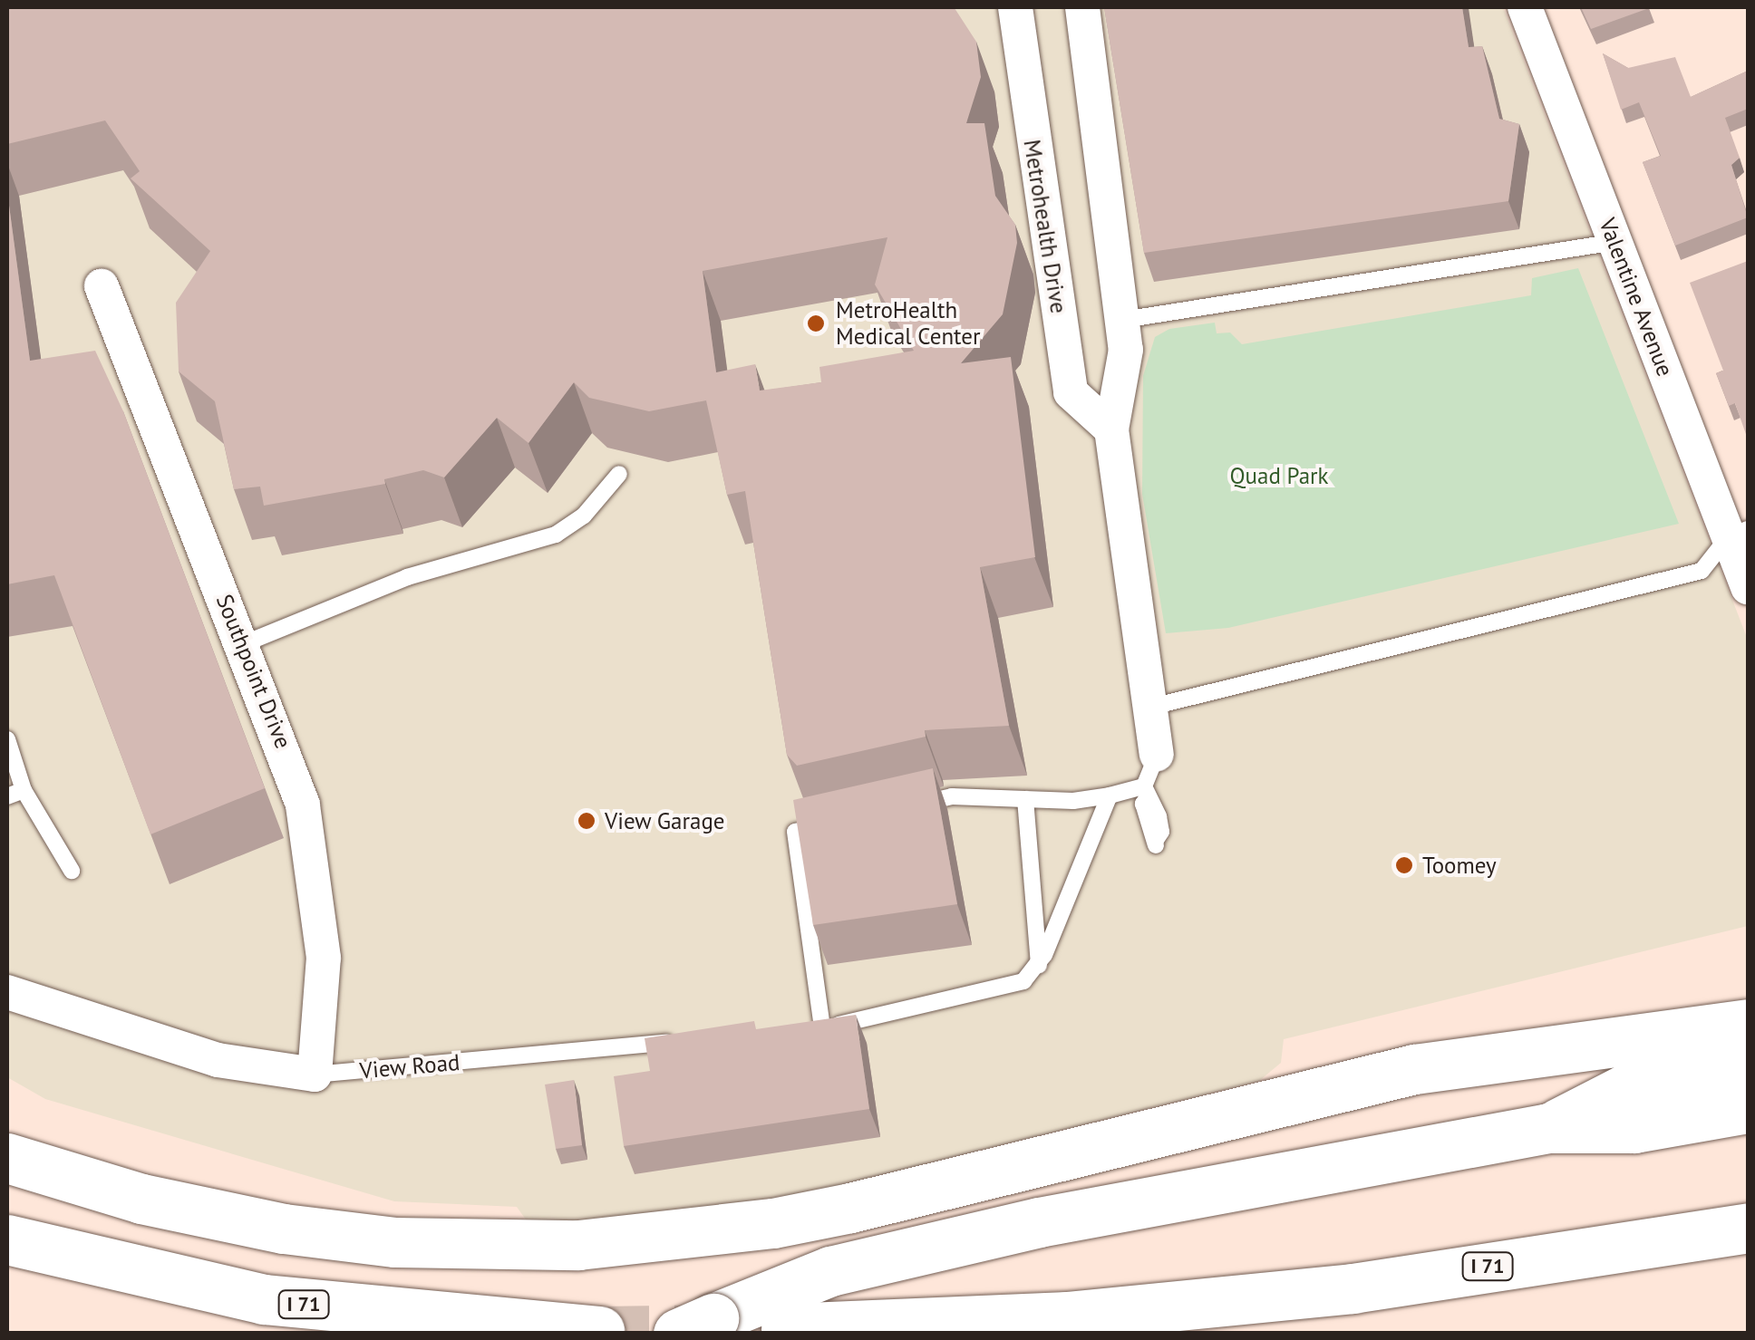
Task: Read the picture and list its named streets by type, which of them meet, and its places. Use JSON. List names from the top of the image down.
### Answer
{
  "streets": {
    "highway": ["I 71"],
    "street": [
      "Metrohealth Drive",
      "Valentine Avenue",
      "Southpoint Drive",
      "View Road"
    ]
  },
  "crossings": [
    ["Southpoint Drive", "View Road"]
  ],
  "parks": ["Quad Park"],
  "places": ["MetroHealth Medical Center", "View Garage", "Toomey"]
}
